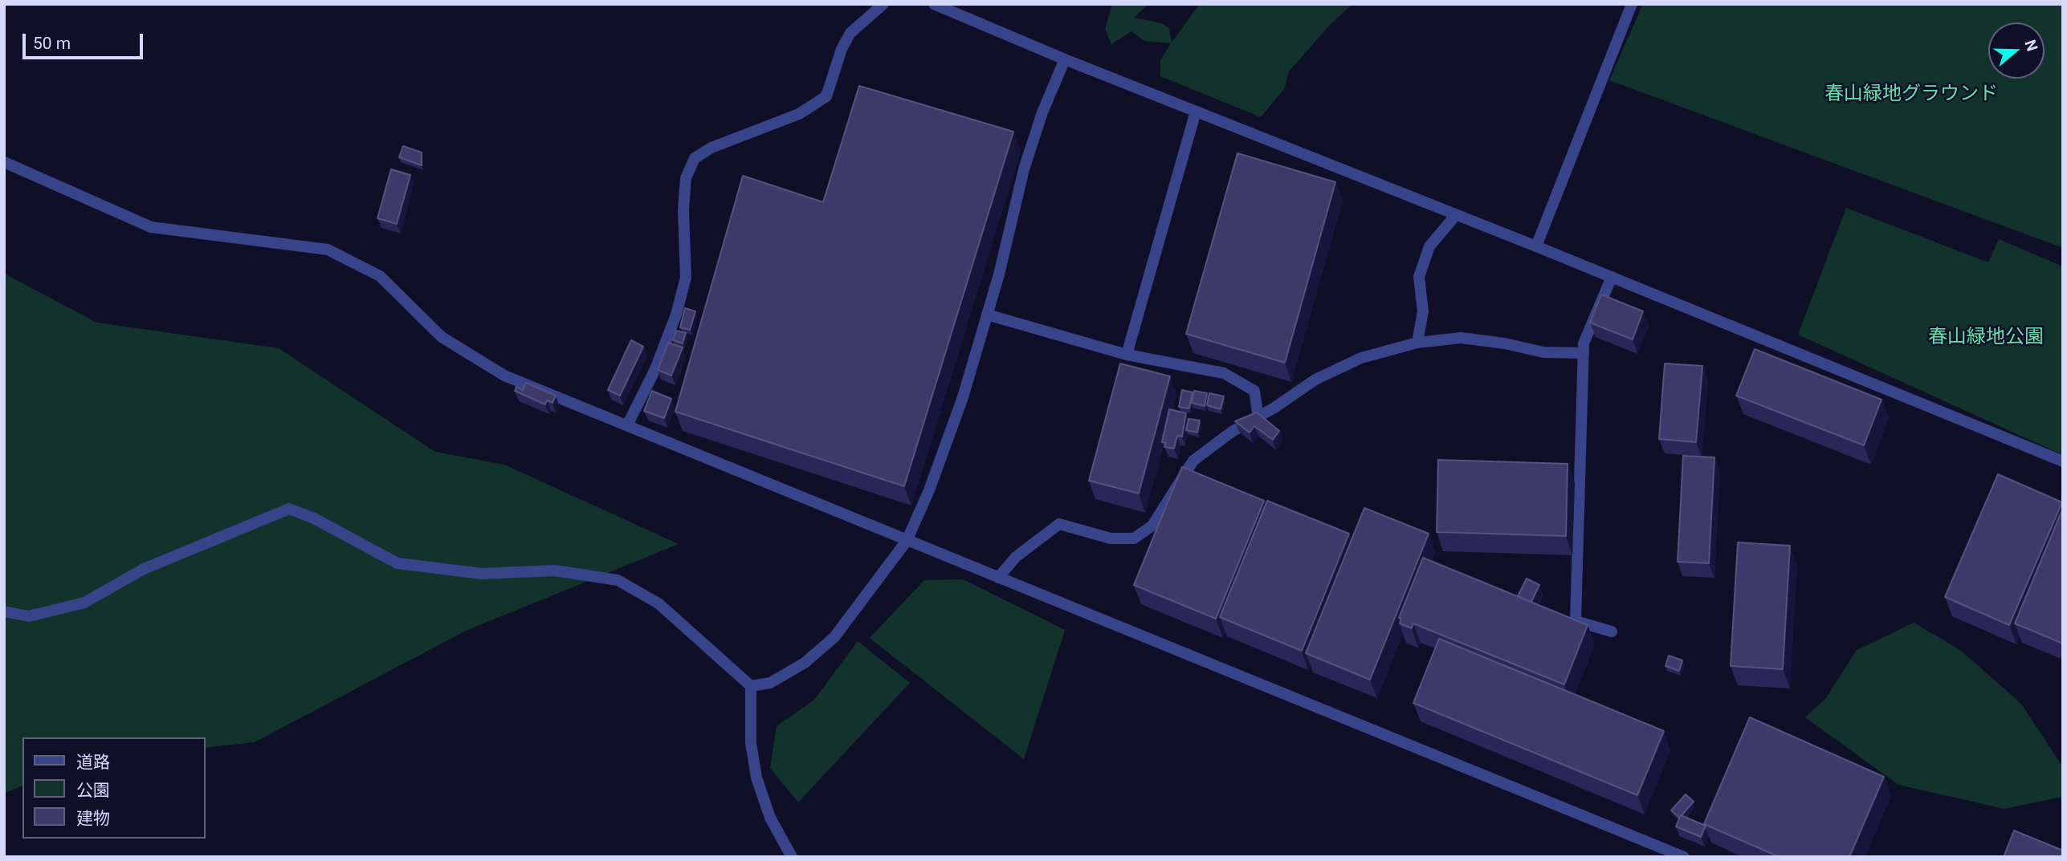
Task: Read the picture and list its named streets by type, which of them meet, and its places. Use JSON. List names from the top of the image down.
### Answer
{
  "parks": ["春山緑地グラウンド", "春山緑地公園"],
  "legend": ["道路", "公園", "建物"],
  "scale_bar": "50 m",
  "north": "right"
}
